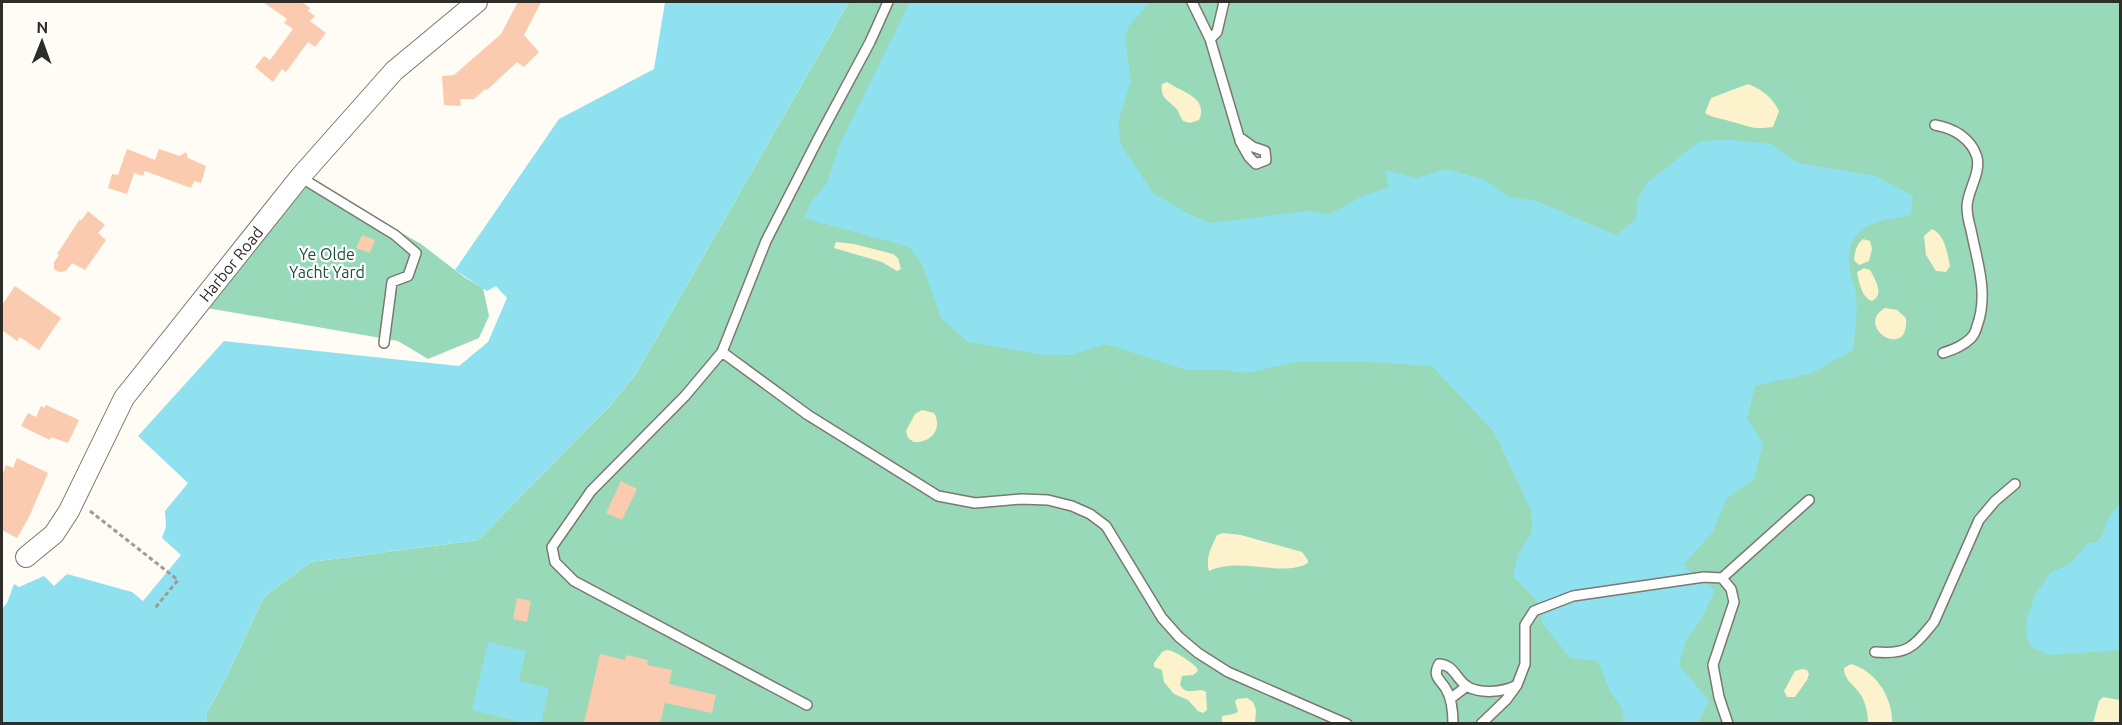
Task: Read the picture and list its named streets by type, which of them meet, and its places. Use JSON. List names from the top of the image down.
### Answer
{
  "streets": {
    "street": ["Harbor Road"]
  },
  "parks": ["Ye Olde Yacht Yard"],
  "north": "top"
}
